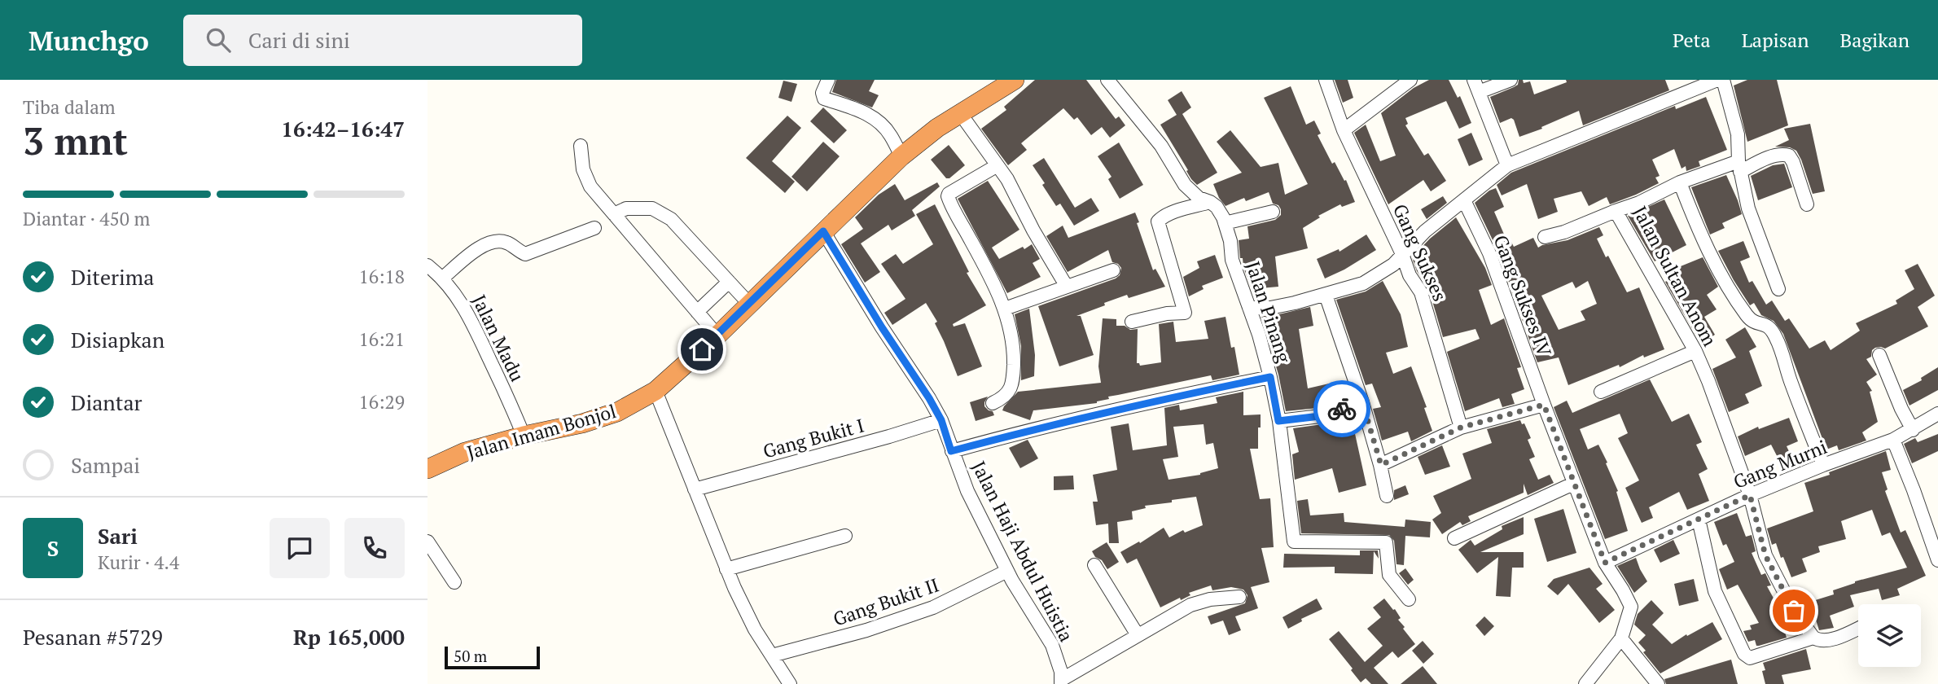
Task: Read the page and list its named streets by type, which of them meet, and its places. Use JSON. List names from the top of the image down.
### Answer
{
  "streets": {
    "highway": ["Jalan Imam Bonjol"],
    "street": [
      "Gang Sukses",
      "Jalan Sultan Anom",
      "Gang Sukses IV",
      "Jalan Pinang",
      "Jalan Madu",
      "Gang Bukit I",
      "Gang Murni",
      "Jalan Haji Abdul Huistia",
      "Gang Bukit II"
    ]
  },
  "crossings": [
    ["Jalan Sultan Anom", "Gang Murni"],
    ["Gang Sukses IV", "Gang Murni"],
    ["Jalan Madu", "Jalan Imam Bonjol"],
    ["Jalan Imam Bonjol", "Jalan Haji Abdul Huistia"],
    ["Gang Bukit I", "Jalan Haji Abdul Huistia"],
    ["Jalan Haji Abdul Huistia", "Gang Bukit II"]
  ],
  "scale_bar": "50 m",
  "page": {
    "header": "Munchgo",
    "search": "Cari di sini",
    "nav": ["Peta", "Lapisan", "Bagikan"],
    "heading": ["3 mnt", "Tiba dalam", "16:42–16:47"],
    "panel": [
      "Sari",
      "Kurir · 4.4",
      "Pesanan #5729",
      "Rp 165,000"
    ],
    "bar": "Diantar · 450 m",
    "list": [
      ["Diterima", "16:18"],
      ["Disiapkan", "16:21"],
      ["Diantar", "16:29"],
      "Sampai"
    ],
    "round": "S",
    "scale": "50 m"
  }
}
